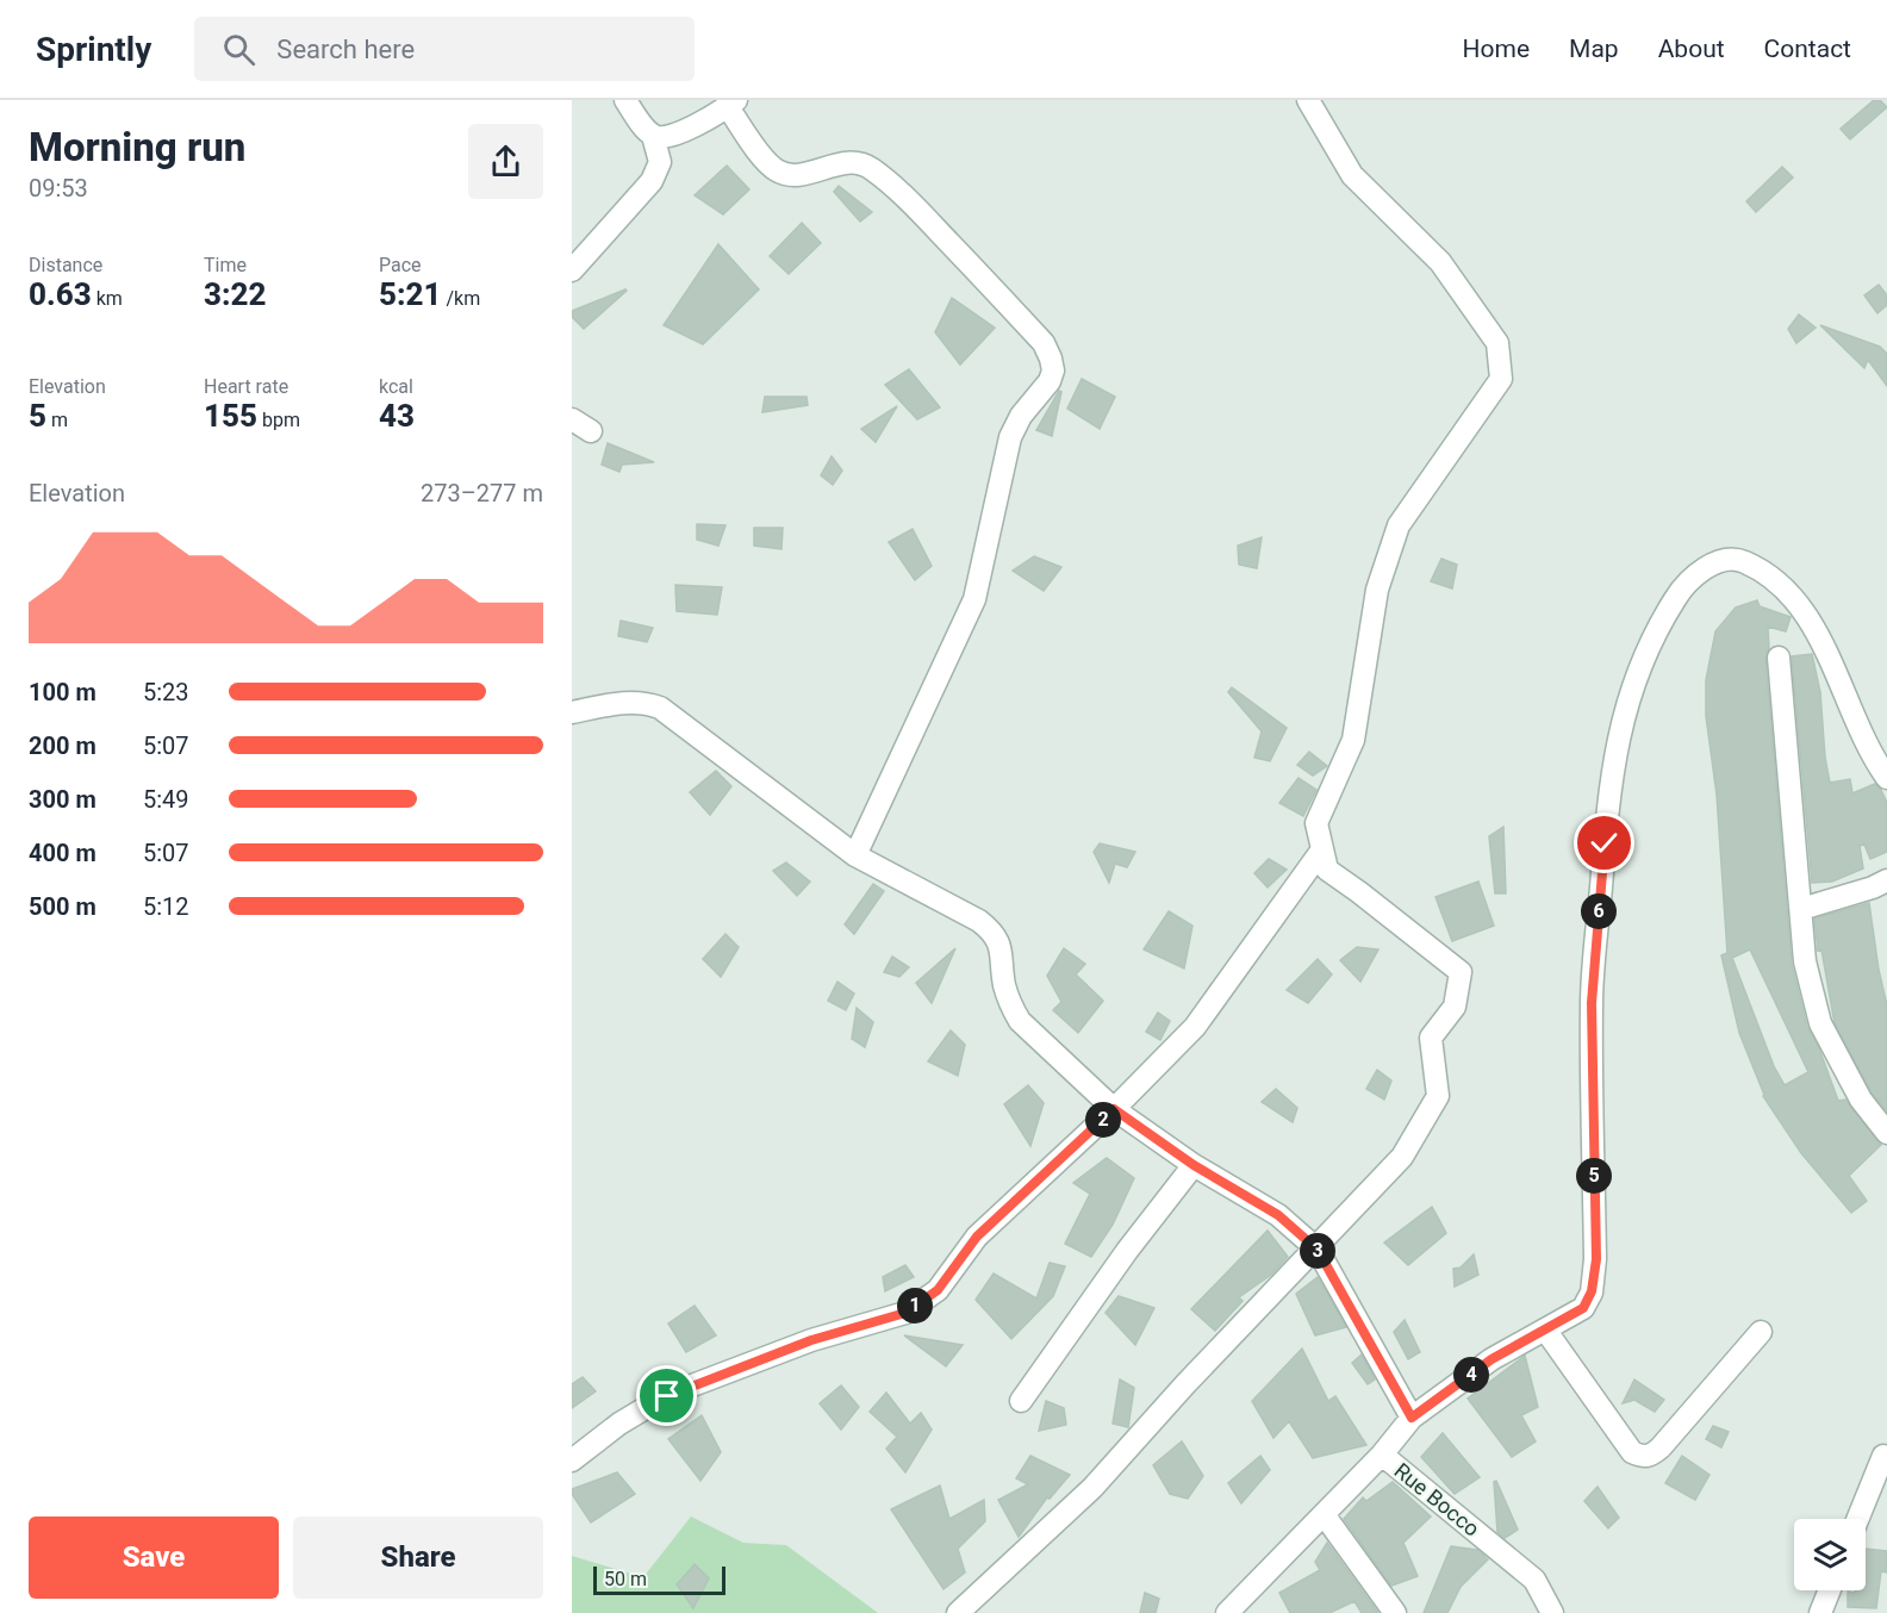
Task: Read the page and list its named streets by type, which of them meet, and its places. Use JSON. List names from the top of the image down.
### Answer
{
  "streets": {
    "street": ["Rue Bocco"]
  },
  "scale_bar": "50 m",
  "page": {
    "header": "Sprintly",
    "search": "Search here",
    "nav": [
      "Home",
      "Map",
      "About",
      "Contact"
    ],
    "heading": ["Morning run", "09:53"],
    "stats": [
      ["Distance", "0.63 km"],
      ["Time", "3:22"],
      ["Pace", "5:21 /km"],
      ["Elevation", "5 m"],
      ["Heart rate", "155 bpm"],
      ["kcal", "43"]
    ],
    "chart": ["Elevation", "273–277 m"],
    "list": [
      {
        "name": "100 m",
        "note": "5:23"
      },
      {
        "name": "200 m",
        "note": "5:07"
      },
      {
        "name": "300 m",
        "note": "5:49"
      },
      {
        "name": "400 m",
        "note": "5:07"
      },
      {
        "name": "500 m",
        "note": "5:12"
      }
    ],
    "pins": [
      "6",
      "2",
      "5",
      "3",
      "1",
      "4"
    ],
    "buttons": ["Save", "Share"],
    "scale": "50 m"
  }
}
